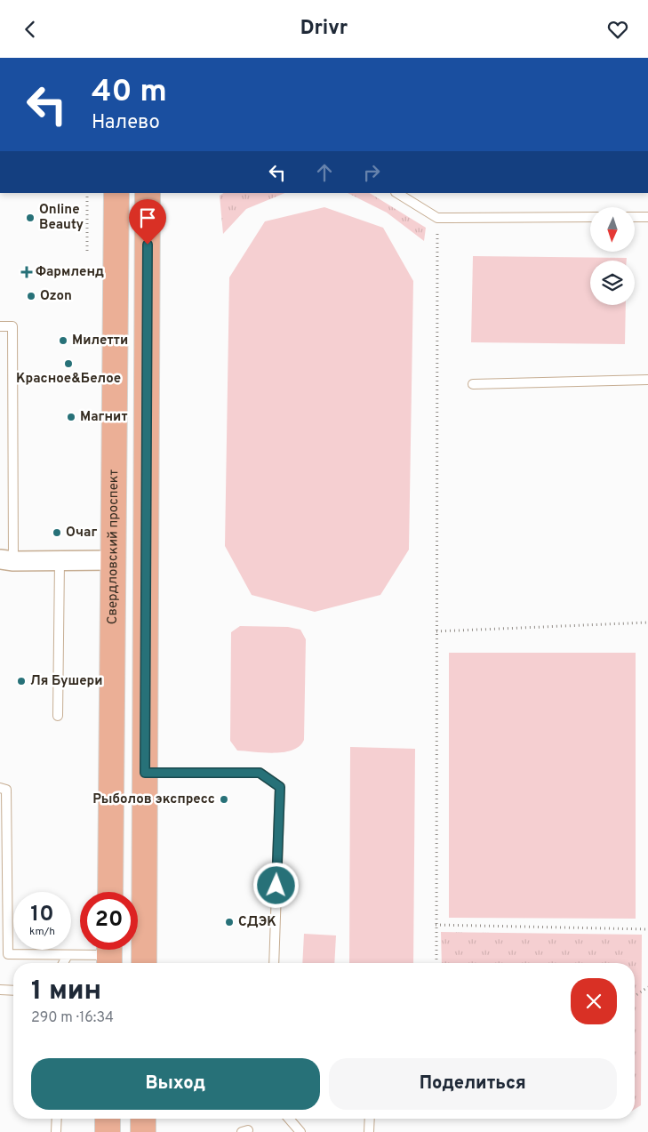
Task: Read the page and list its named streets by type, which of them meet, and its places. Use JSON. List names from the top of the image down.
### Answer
{
  "streets": {
    "main road": ["Свердловский проспект"]
  },
  "places": {
    "other": [
      "Online Beauty",
      "Ozon",
      "Милетти",
      "Красное&Белое",
      "Магнит",
      "Очаг",
      "Ля Бушери",
      "Рыболов экспресс",
      "СДЭК"
    ],
    "health": ["Фармленд"]
  },
  "north": "bottom",
  "page": {
    "header": "Drivr",
    "turn": ["40 m", "Налево"],
    "speed": "10 km/h",
    "limit": "20",
    "heading": ["1 мин", "290 m · 16:34"],
    "buttons": ["Выход", "Поделиться"]
  }
}
